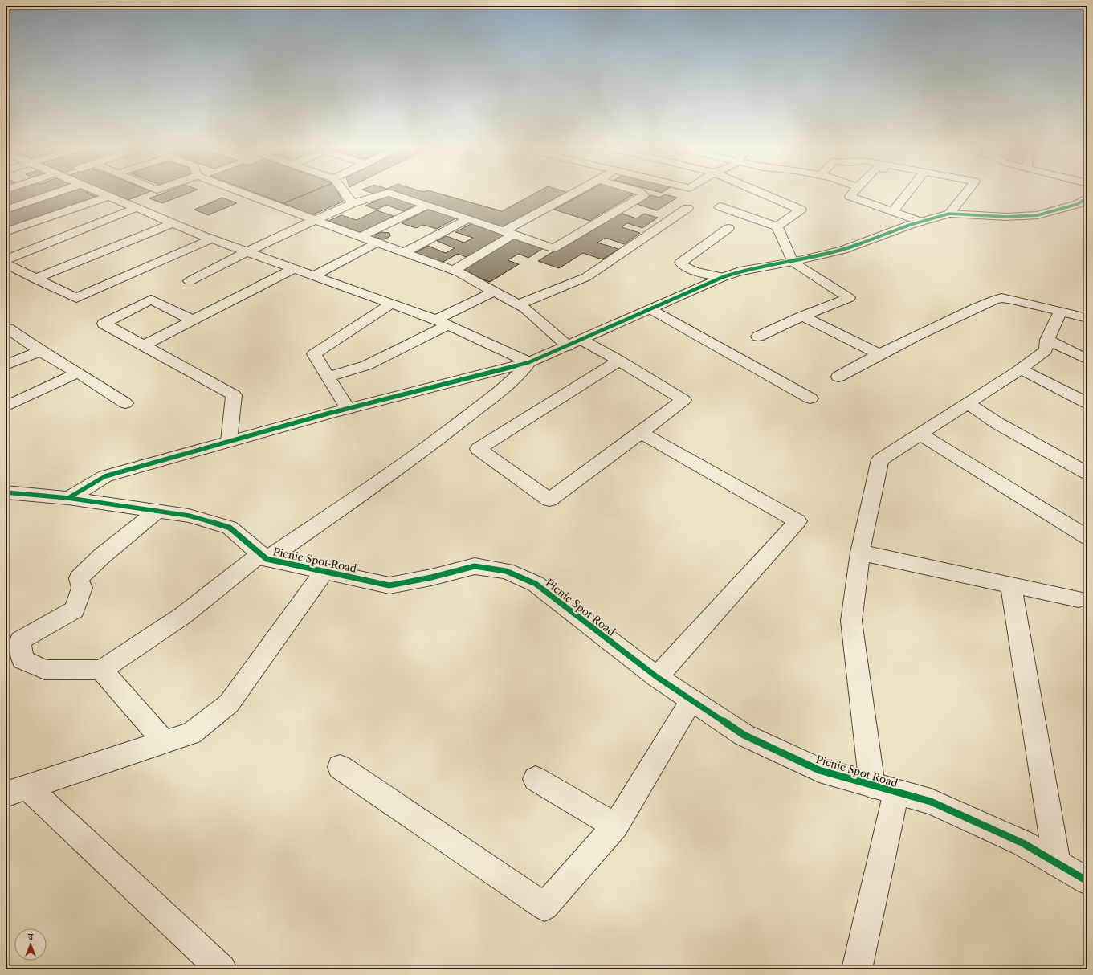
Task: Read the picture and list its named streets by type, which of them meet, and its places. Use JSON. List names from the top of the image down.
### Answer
{
  "streets": {
    "street": ["Picnic Spot Road"]
  },
  "north": "top"
}
